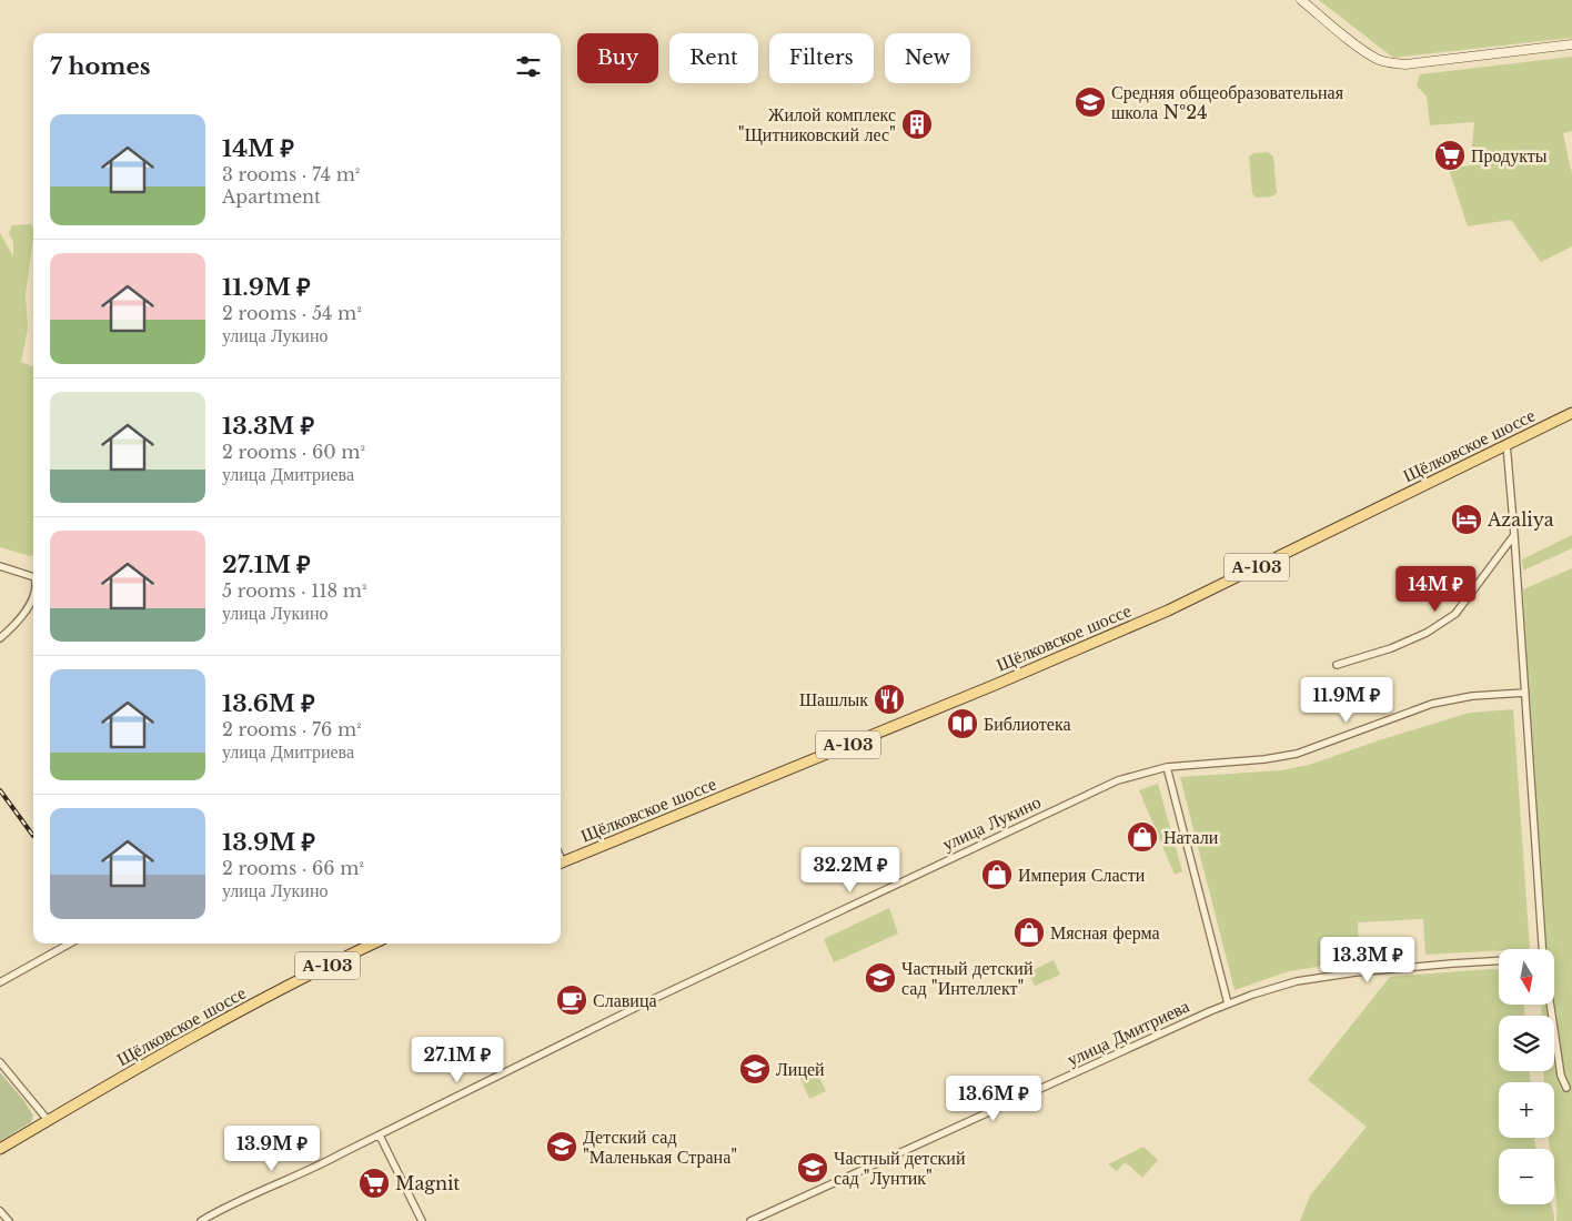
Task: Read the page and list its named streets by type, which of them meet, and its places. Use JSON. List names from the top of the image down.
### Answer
{
  "streets": {
    "main road": ["Щёлковское шоссе", "А-103"],
    "street": ["улица Лукино", "улица Дмитриева"]
  },
  "places": {
    "school or university": [
      "Средняя общеобразовательная школа №24",
      "Частный детский сад \"Интеллект\"",
      "Лицей",
      "Детский сад \"Маленькая Страна\"",
      "Частный детский сад \"Лунтик\""
    ],
    "building": ["Жилой комплекс \"Щитниковский лес\""],
    "supermarket": ["Продукты", "Magnit"],
    "hotel": ["Azaliya"],
    "restaurant": ["Шашлык"],
    "library": ["Библиотека"],
    "shop": ["Натали", "Империя Сласти", "Мясная ферма"],
    "cafe": ["Славица"]
  },
  "north": "bottom",
  "page": {
    "chip": [
      "Buy",
      "Rent",
      "Filters",
      "New"
    ],
    "heading": "7 homes",
    "list": [
      {
        "name": "14M ₽",
        "note": "3 rooms · 74 m² · Apartment"
      },
      {
        "name": "11.9M ₽",
        "note": "2 rooms · 54 m² · улица Лукино"
      },
      {
        "name": "13.3M ₽",
        "note": "2 rooms · 60 m² · улица Дмитриева"
      },
      {
        "name": "27.1M ₽",
        "note": "5 rooms · 118 m² · улица Лукино"
      },
      {
        "name": "13.6M ₽",
        "note": "2 rooms · 76 m² · улица Дмитриева"
      },
      {
        "name": "13.9M ₽",
        "note": "2 rooms · 66 m² · улица Лукино"
      }
    ],
    "price": [
      "14M ₽",
      "11.9M ₽",
      "32.2M ₽",
      "13.3M ₽",
      "27.1M ₽",
      "13.6M ₽",
      "13.9M ₽"
    ],
    "map_buttons": ["+", "−"]
  }
}
